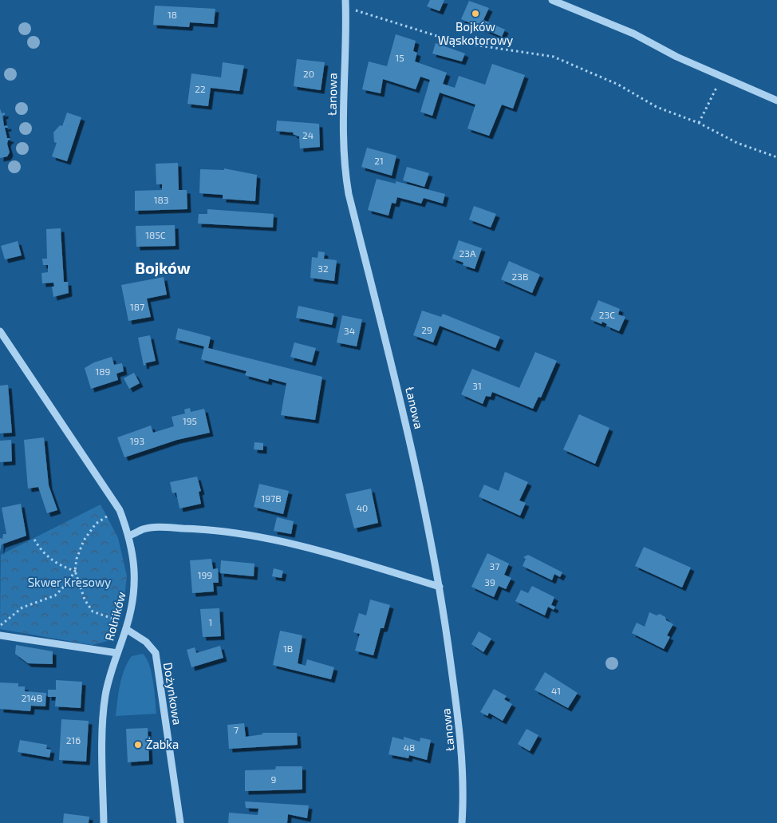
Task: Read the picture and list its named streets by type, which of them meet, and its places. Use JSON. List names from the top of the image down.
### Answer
{
  "streets": {
    "street": ["Łanowa", "Rolników", "Dożynkowa"]
  },
  "crossings": [
    ["Rolników", "Dożynkowa"]
  ],
  "districts": ["Bojków"],
  "parks": ["Skwer Kresowy"],
  "places": ["Bojków Wąskotorowy", "Żabka"],
  "house_numbers": [
    "18",
    "15",
    "20",
    "22",
    "24",
    "21",
    "183",
    "185C",
    "23A",
    "32",
    "23B",
    "187",
    "23C",
    "29",
    "34",
    "189",
    "31",
    "195",
    "193",
    "197B",
    "40",
    "37",
    "199",
    "39",
    "1",
    "1B",
    "41",
    "214B",
    "7",
    "216",
    "48",
    "9"
  ]
}
